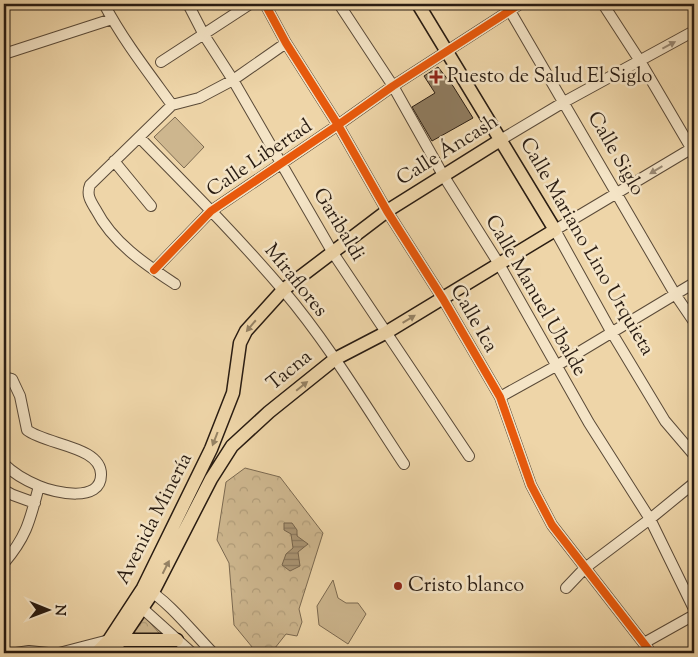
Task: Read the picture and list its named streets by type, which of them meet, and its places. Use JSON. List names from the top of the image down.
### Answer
{
  "streets": {
    "main road": [
      "Calle Áncash",
      "Calle Mariano Lino Urquieta",
      "Tacna",
      "Avenida Minería"
    ],
    "street": [
      "Calle Siglo",
      "Calle Libertad",
      "Garibaldi",
      "Miraflores",
      "Calle Manuel Ubalde",
      "Calle Ica"
    ]
  },
  "crossings": [
    ["Calle Áncash", "Calle Siglo"],
    ["Calle Áncash", "Garibaldi"],
    ["Calle Áncash", "Calle Mariano Lino Urquieta"],
    ["Calle Áncash", "Miraflores"],
    ["Calle Áncash", "Calle Manuel Ubalde"],
    ["Calle Áncash", "Calle Ica"],
    ["Calle Áncash", "Avenida Minería"],
    ["Calle Siglo", "Calle Libertad"],
    ["Calle Libertad", "Garibaldi"],
    ["Calle Libertad", "Calle Mariano Lino Urquieta"],
    ["Calle Libertad", "Miraflores"],
    ["Calle Libertad", "Calle Manuel Ubalde"],
    ["Calle Libertad", "Calle Ica"],
    ["Garibaldi", "Tacna"],
    ["Calle Mariano Lino Urquieta", "Tacna"],
    ["Miraflores", "Tacna"],
    ["Calle Manuel Ubalde", "Tacna"],
    ["Calle Ica", "Tacna"],
    ["Tacna", "Avenida Minería"]
  ],
  "one_way": ["Tacna"],
  "places": {
    "health": ["Puesto de Salud El Siglo"],
    "other": ["Cristo blanco"]
  },
  "north": "right"
}
